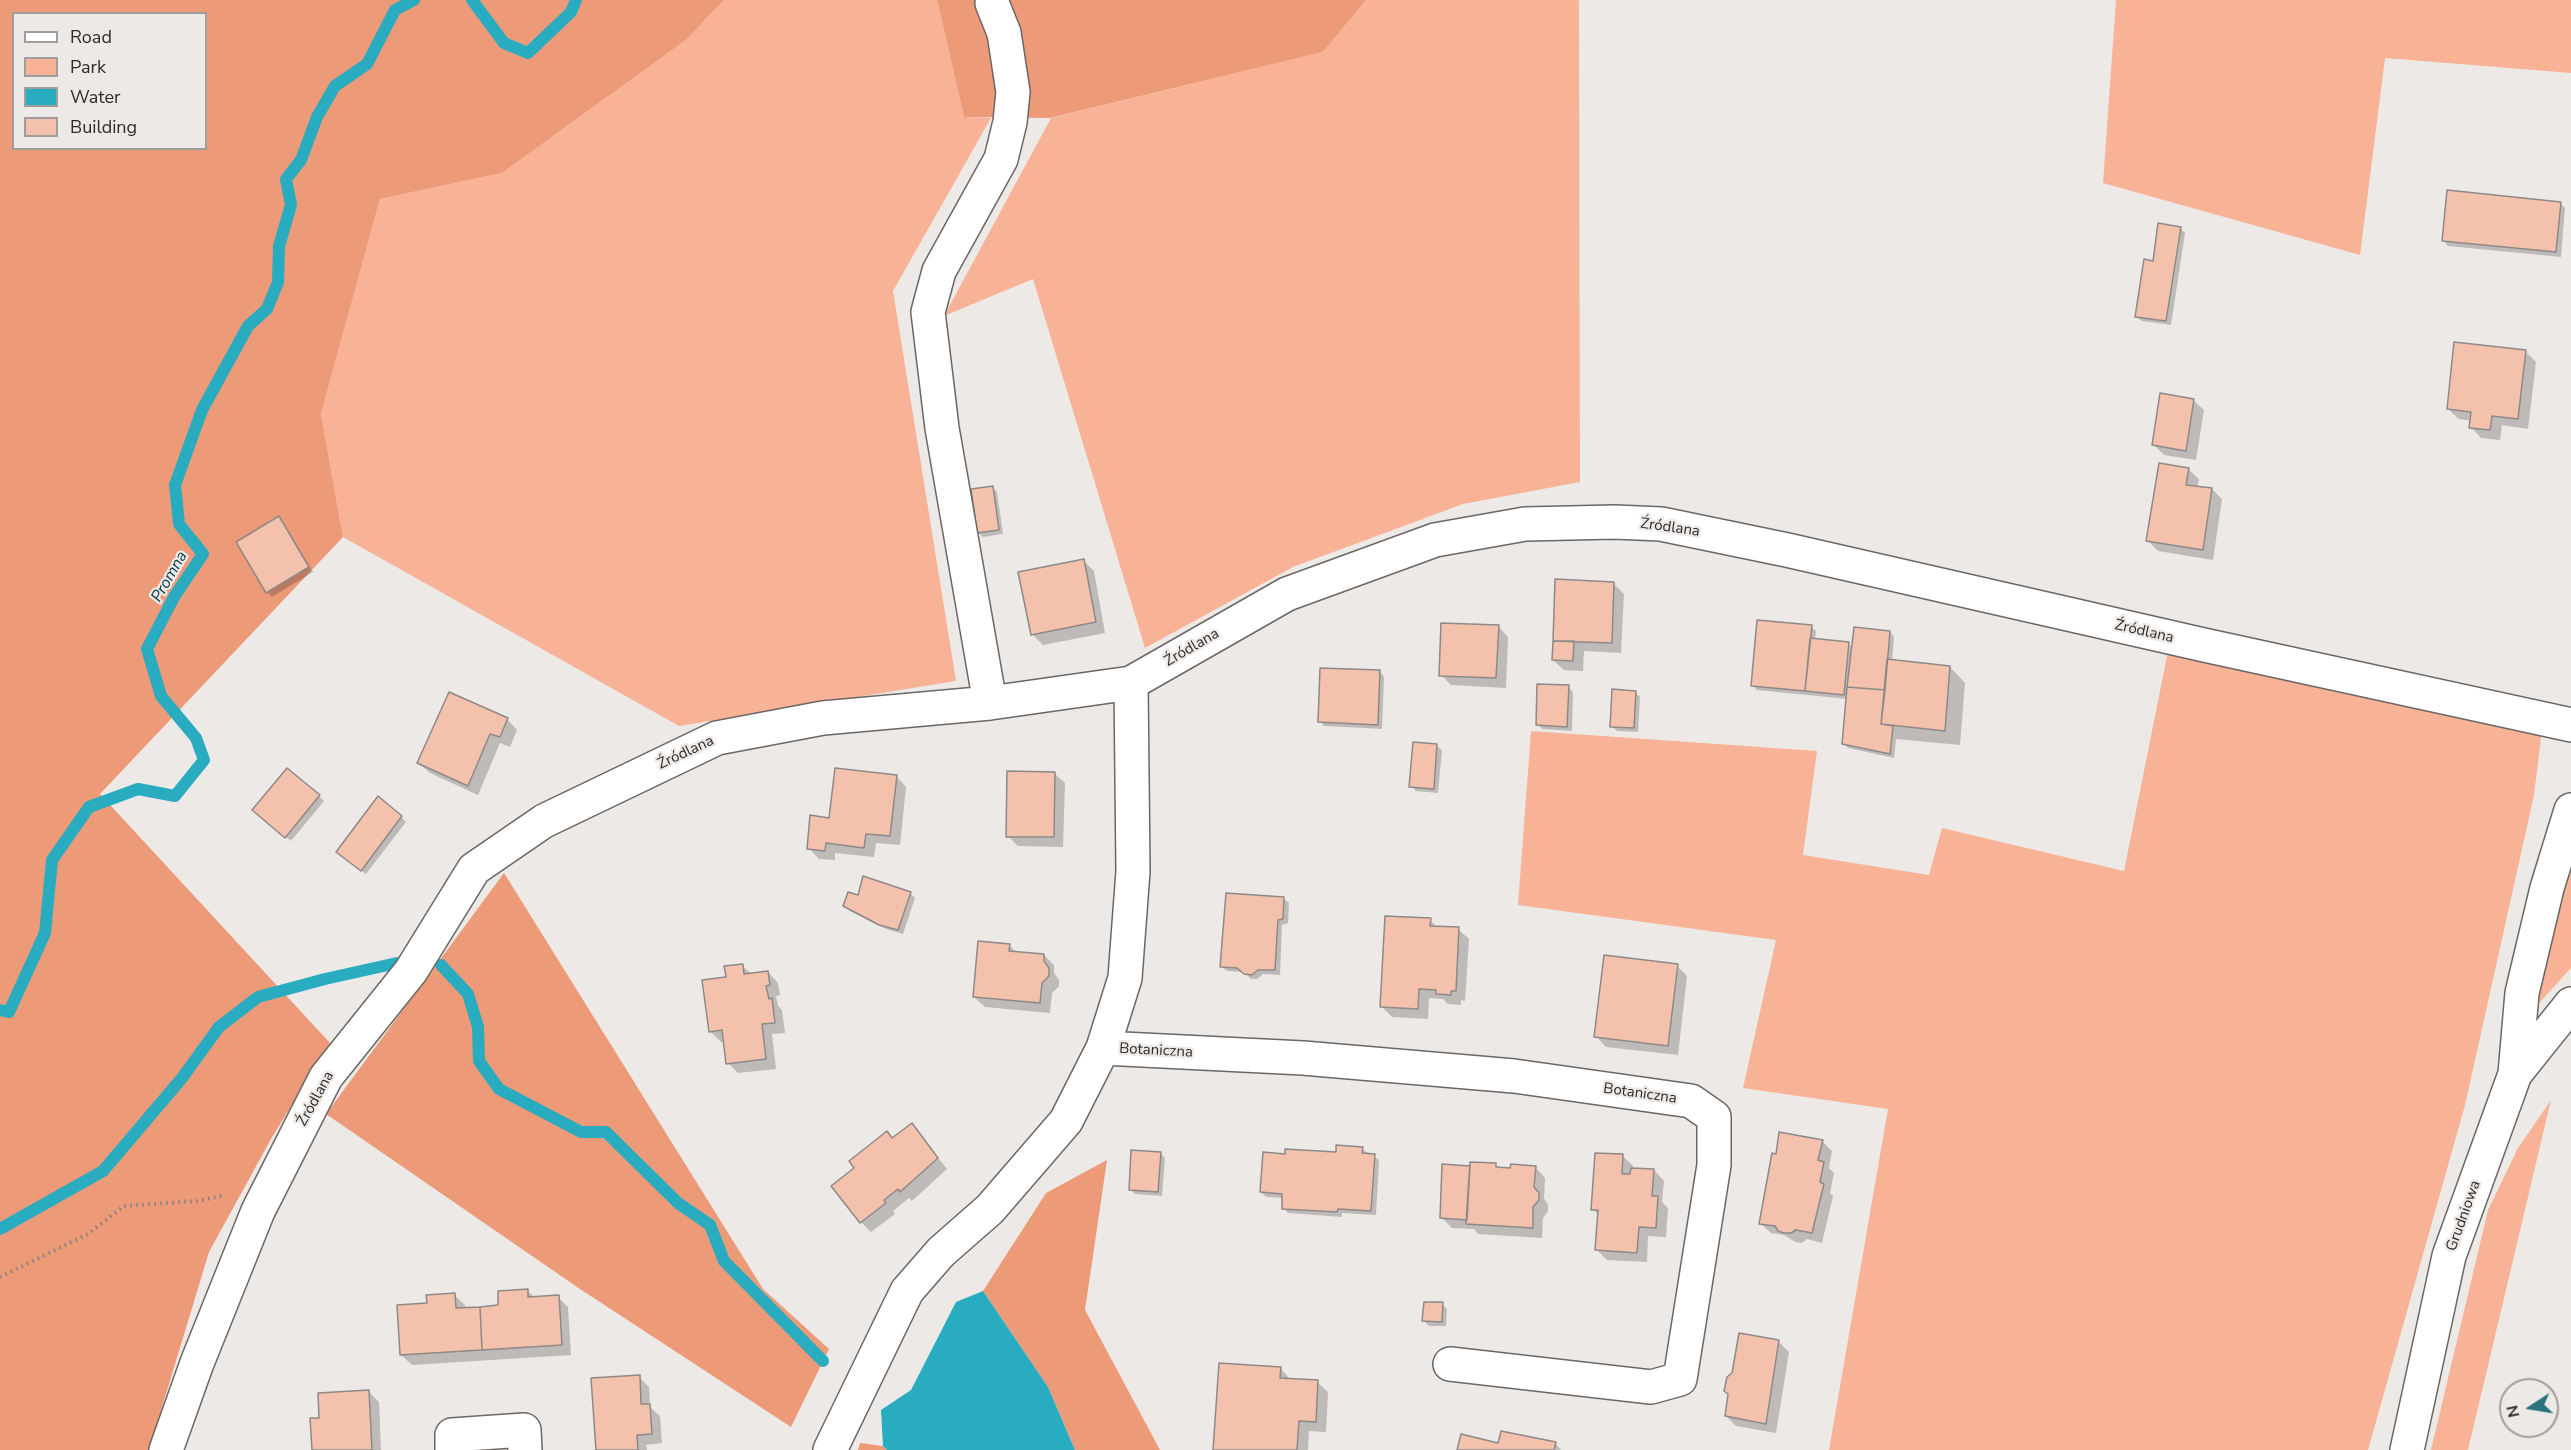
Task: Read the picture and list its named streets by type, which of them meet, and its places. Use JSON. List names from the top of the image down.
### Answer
{
  "streets": {
    "street": ["Źródlana", "Botaniczna", "Grudniowa"]
  },
  "crossings": [
    ["Źródlana", "Botaniczna"]
  ],
  "water": ["Promna"],
  "legend": [
    "Road",
    "Park",
    "Water",
    "Building"
  ],
  "north": "left"
}
